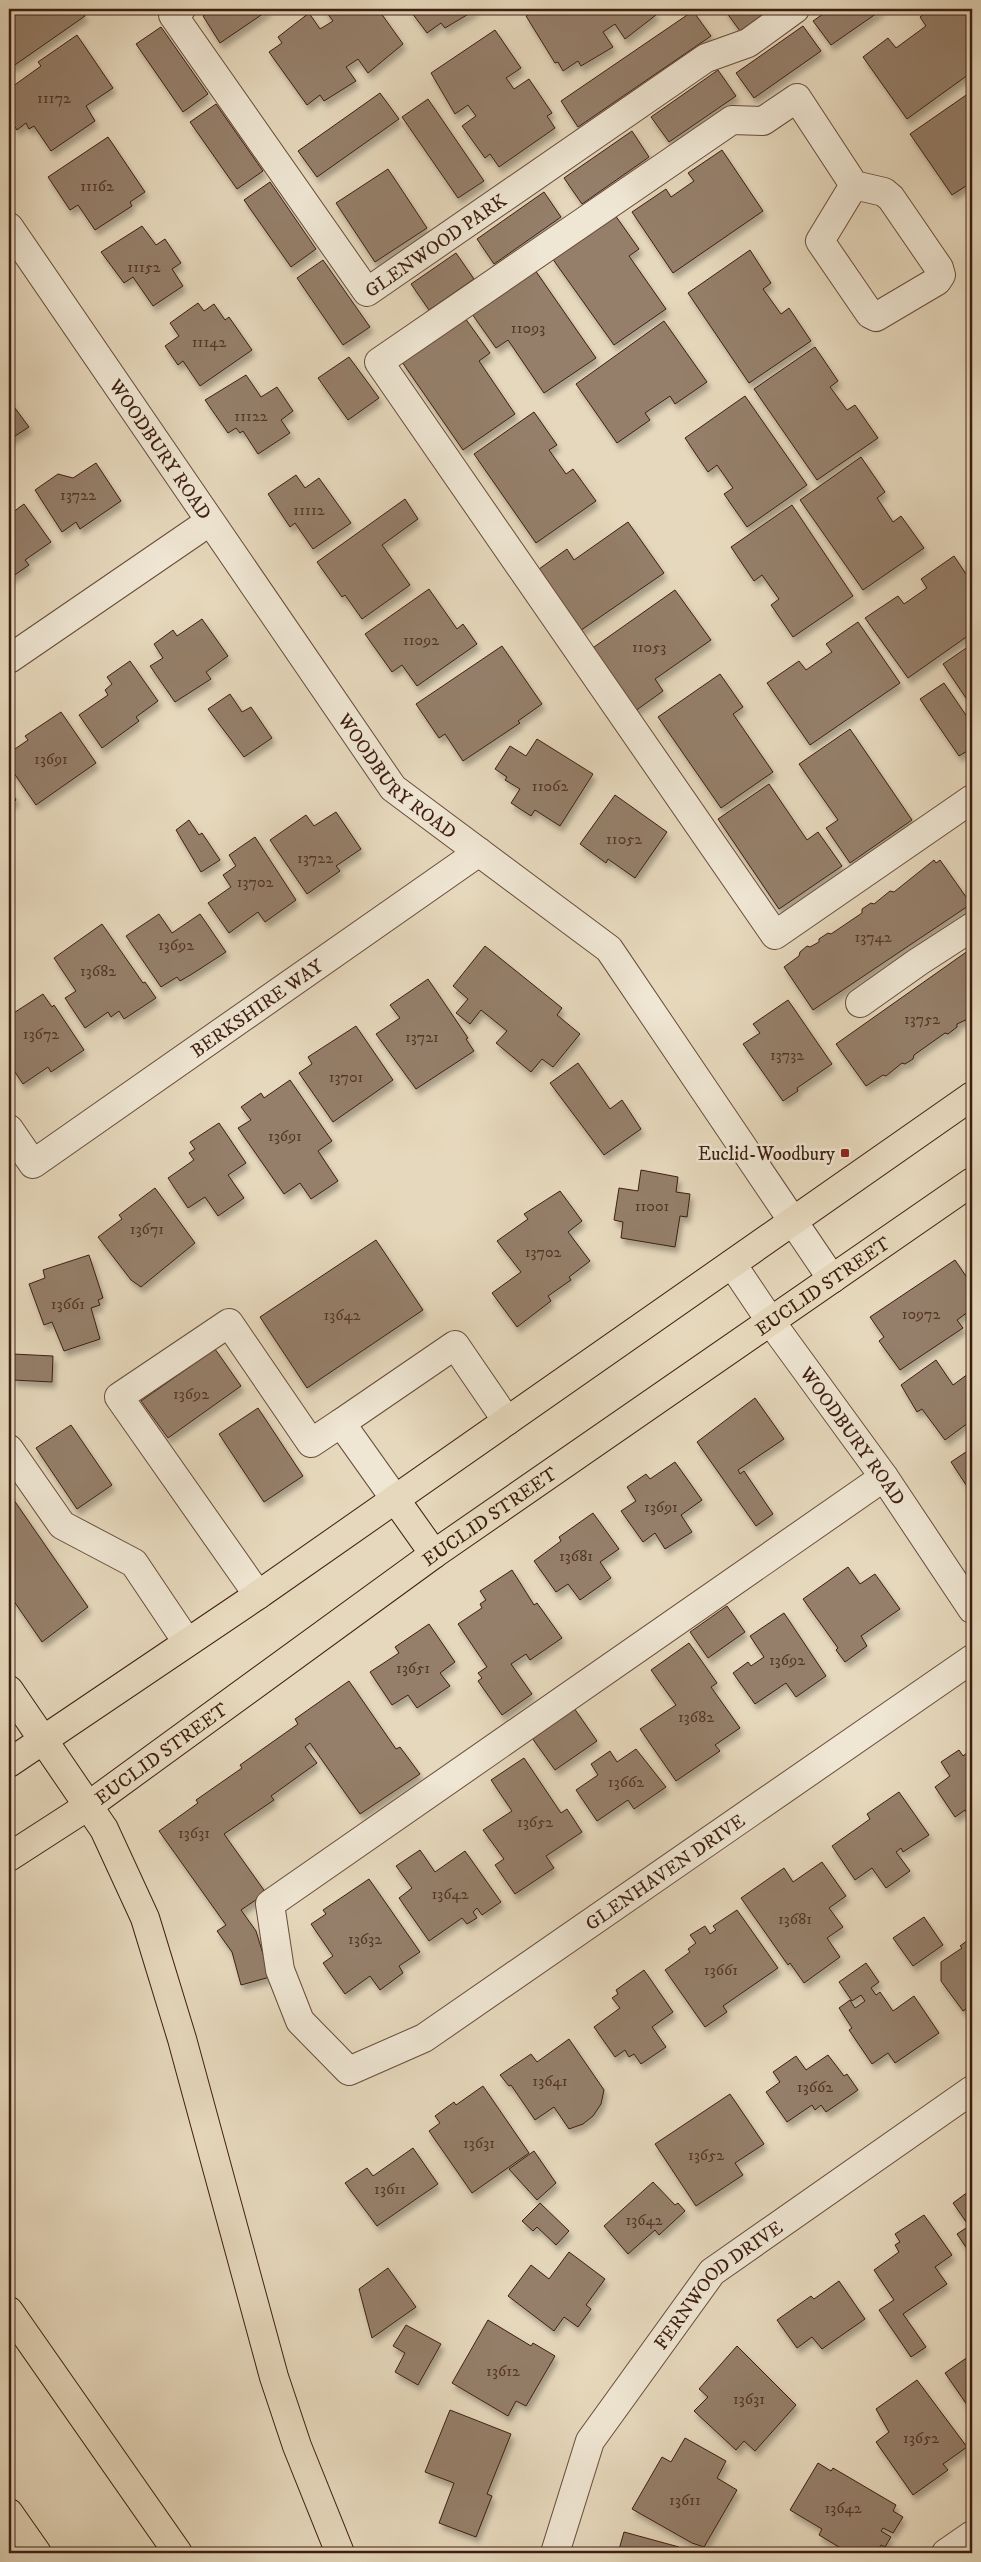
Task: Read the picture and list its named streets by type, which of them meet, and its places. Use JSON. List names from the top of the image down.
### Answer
{
  "streets": {
    "main road": ["EUCLID STREET"],
    "street": [
      "GLENWOOD PARK",
      "WOODBURY ROAD",
      "BERKSHIRE WAY",
      "GLENHAVEN DRIVE",
      "FERNWOOD DRIVE"
    ]
  },
  "crossings": [
    ["WOODBURY ROAD", "BERKSHIRE WAY"],
    ["WOODBURY ROAD", "EUCLID STREET"],
    ["WOODBURY ROAD", "GLENHAVEN DRIVE"]
  ],
  "places": {
    "transit": ["Euclid-Woodbury"]
  },
  "house_numbers": [
    "11172",
    "11162",
    "11152",
    "11093",
    "11142",
    "11122",
    "13722",
    "11112",
    "11092",
    "11053",
    "13691",
    "11062",
    "11052",
    "13722",
    "13702",
    "13742",
    "13692",
    "13682",
    "13752",
    "13672",
    "13721",
    "13732",
    "13701",
    "13691",
    "11001",
    "13671",
    "13702",
    "13661",
    "10972",
    "13642",
    "13692",
    "13691",
    "13681",
    "13692",
    "13651",
    "13682",
    "13662",
    "13652",
    "13631",
    "13642",
    "13681",
    "13632",
    "13661",
    "13641",
    "13662",
    "13631",
    "13652",
    "13611",
    "13642",
    "13612",
    "13631",
    "13652",
    "13611",
    "13642"
  ]
}
